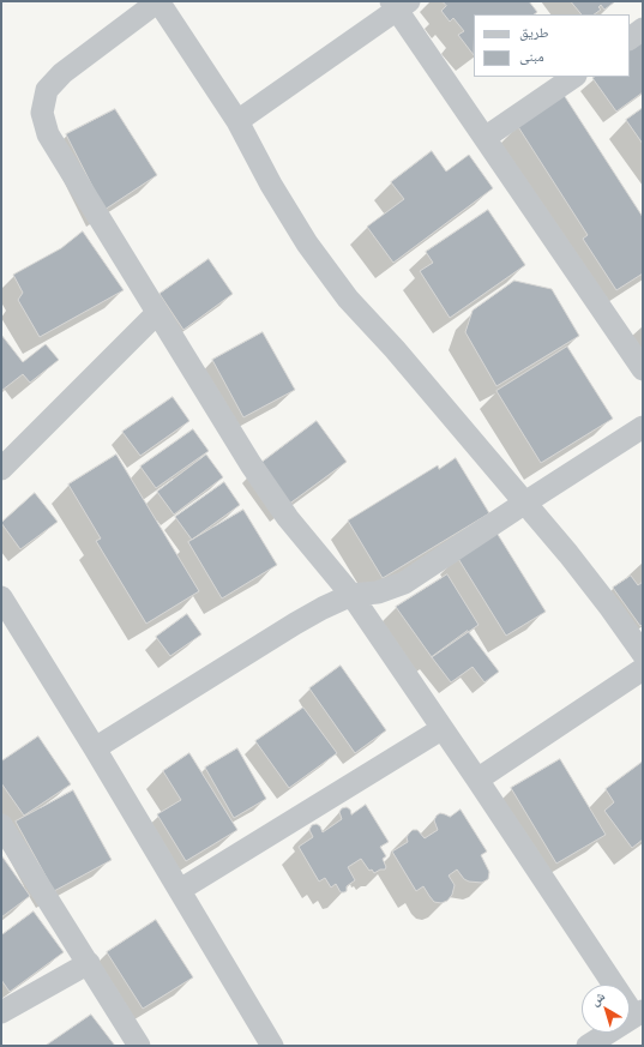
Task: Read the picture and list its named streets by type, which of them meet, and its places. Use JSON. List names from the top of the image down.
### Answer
{
  "legend": ["طريق", "مبنى"],
  "north": "top left"
}
